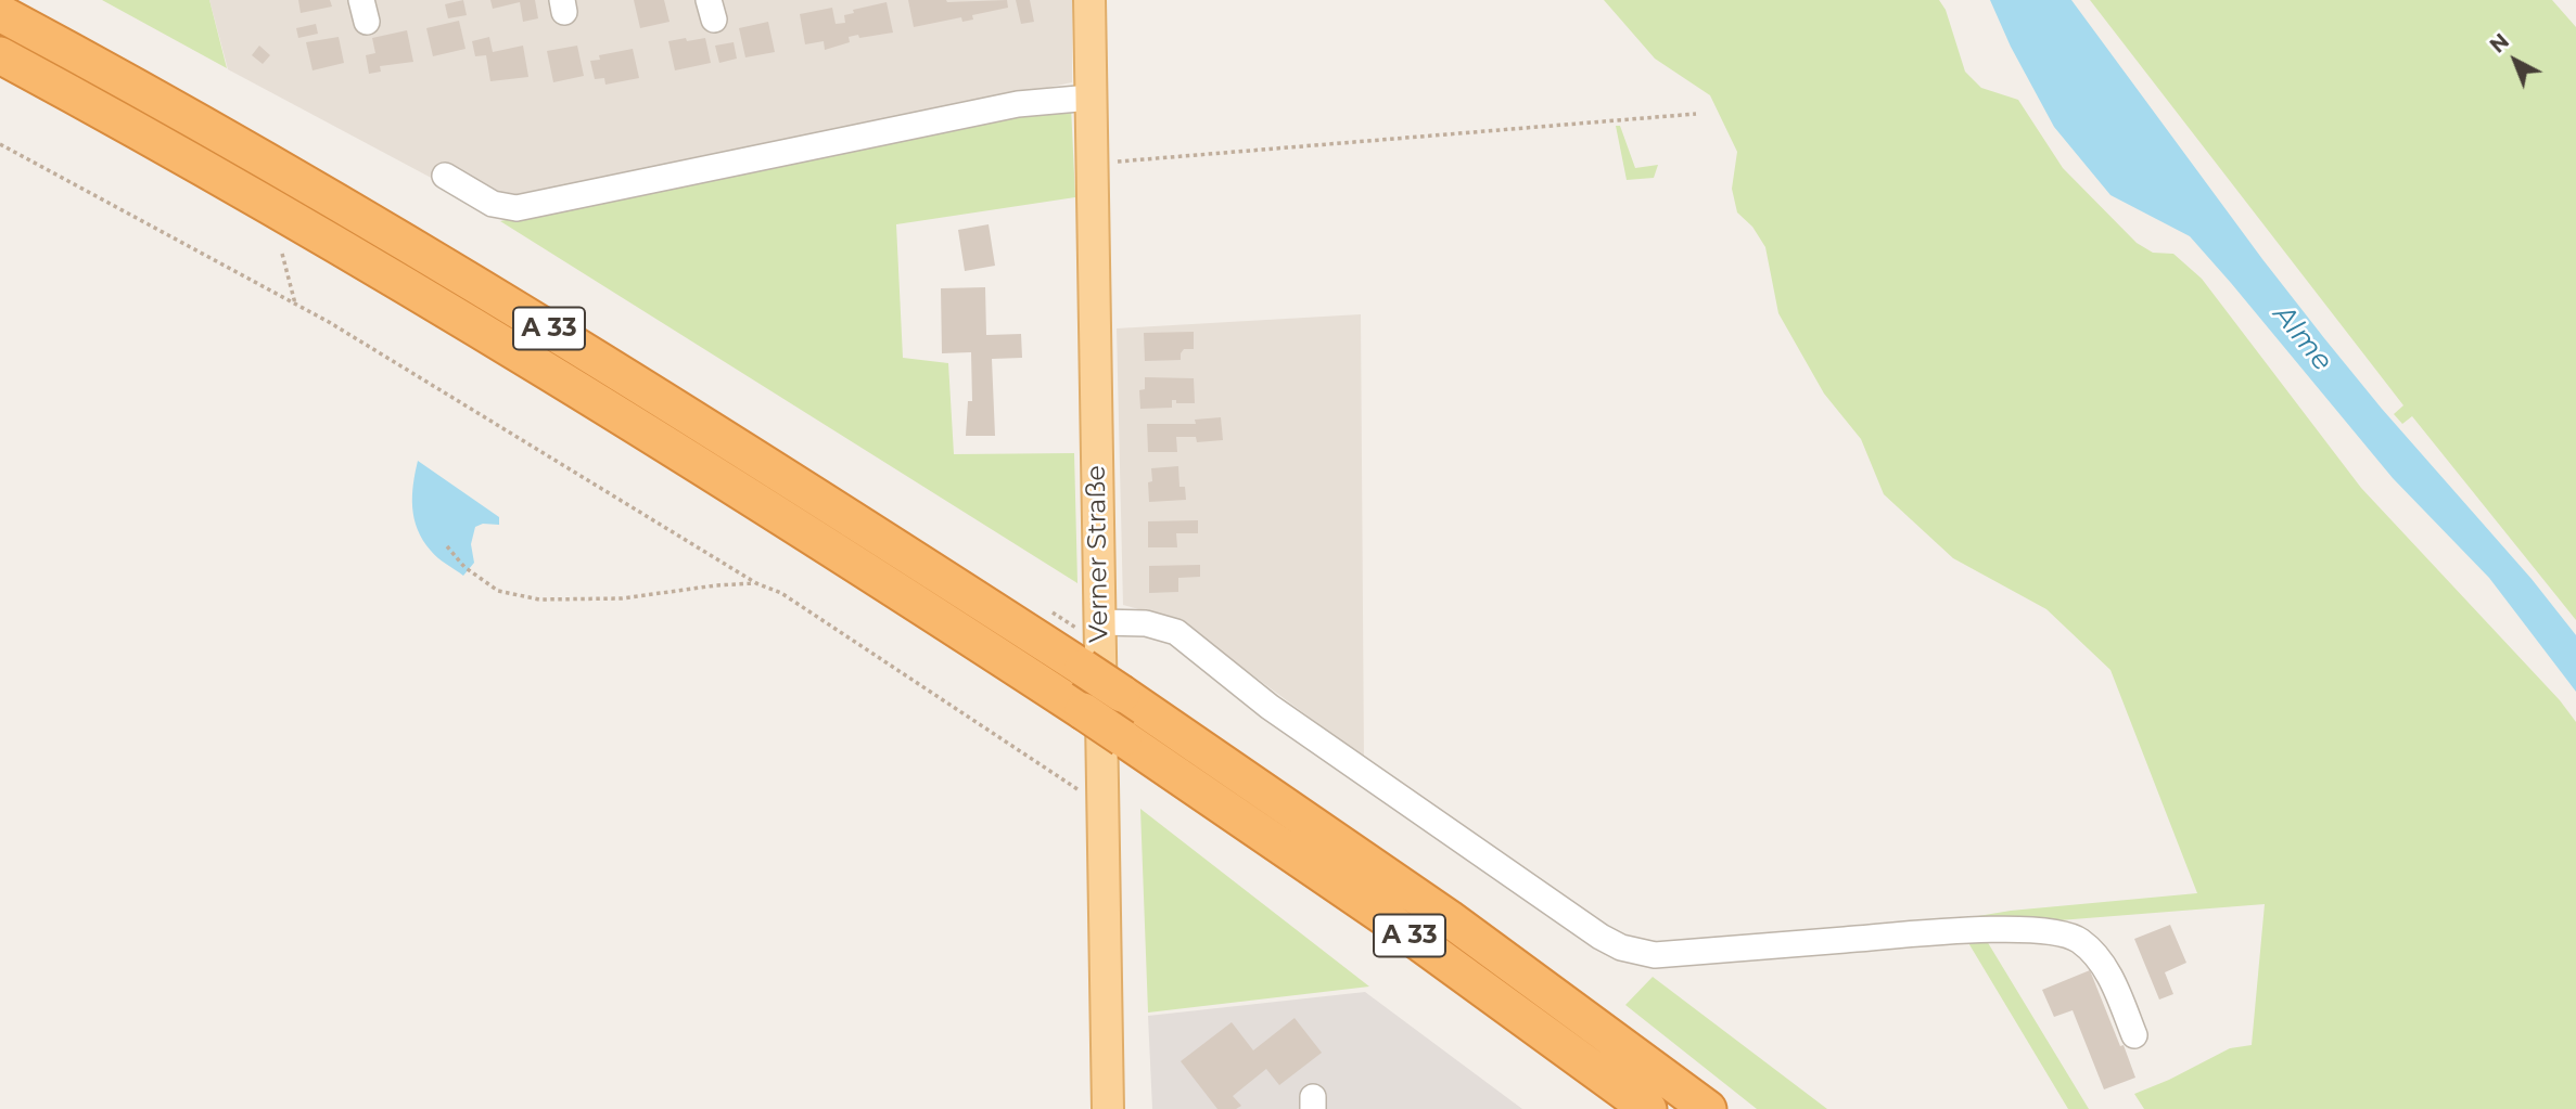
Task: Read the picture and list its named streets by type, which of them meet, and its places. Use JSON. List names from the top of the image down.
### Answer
{
  "streets": {
    "highway": ["A 33"],
    "main road": ["Verner Straße"]
  },
  "water": ["Alme"],
  "north": "top left"
}
